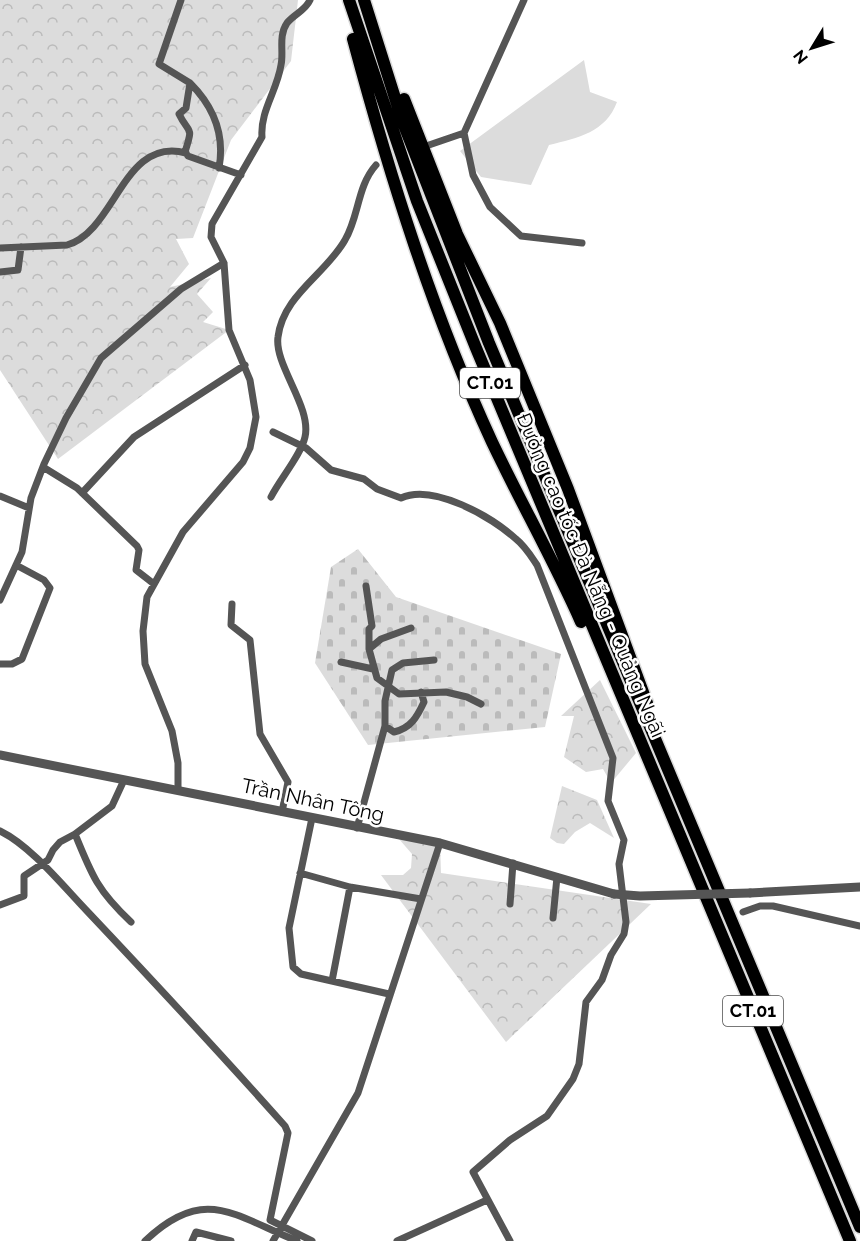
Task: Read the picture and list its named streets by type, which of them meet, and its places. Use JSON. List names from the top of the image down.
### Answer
{
  "streets": {
    "highway": ["CT.01", "Đường cao tốc Đà Nẵng - Quảng Ngãi"],
    "street": ["Trần Nhân Tông"]
  },
  "crossings": [
    ["CT.01", "Đường cao tốc Đà Nẵng - Quảng Ngãi"]
  ],
  "north": "bottom left"
}
